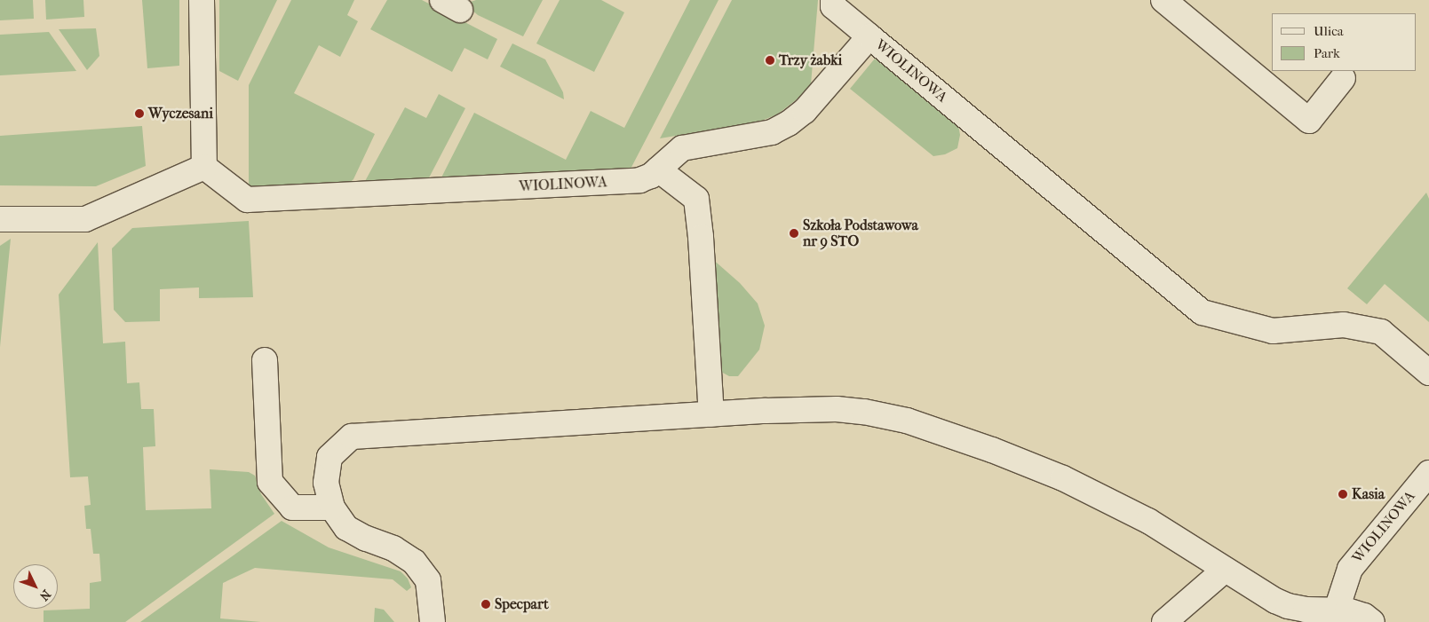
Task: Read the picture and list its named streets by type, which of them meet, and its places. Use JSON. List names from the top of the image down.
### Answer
{
  "streets": {
    "street": ["WIOLINOWA"]
  },
  "places": [
    "Trzy żabki",
    "Wyczesani",
    "Szkoła Podstawowa nr 9 STO",
    "Kasia",
    "Specpart"
  ],
  "legend": ["Ulica", "Park"],
  "north": "bottom right"
}
